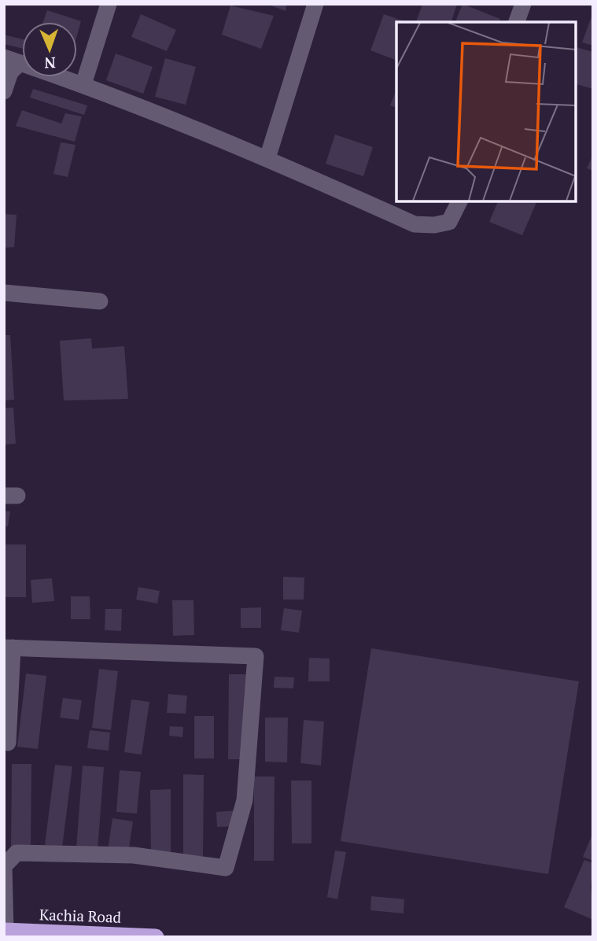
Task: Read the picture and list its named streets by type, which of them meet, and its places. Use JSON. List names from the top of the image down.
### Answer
{
  "streets": {
    "highway": ["Kachia Road"]
  },
  "north": "bottom"
}
